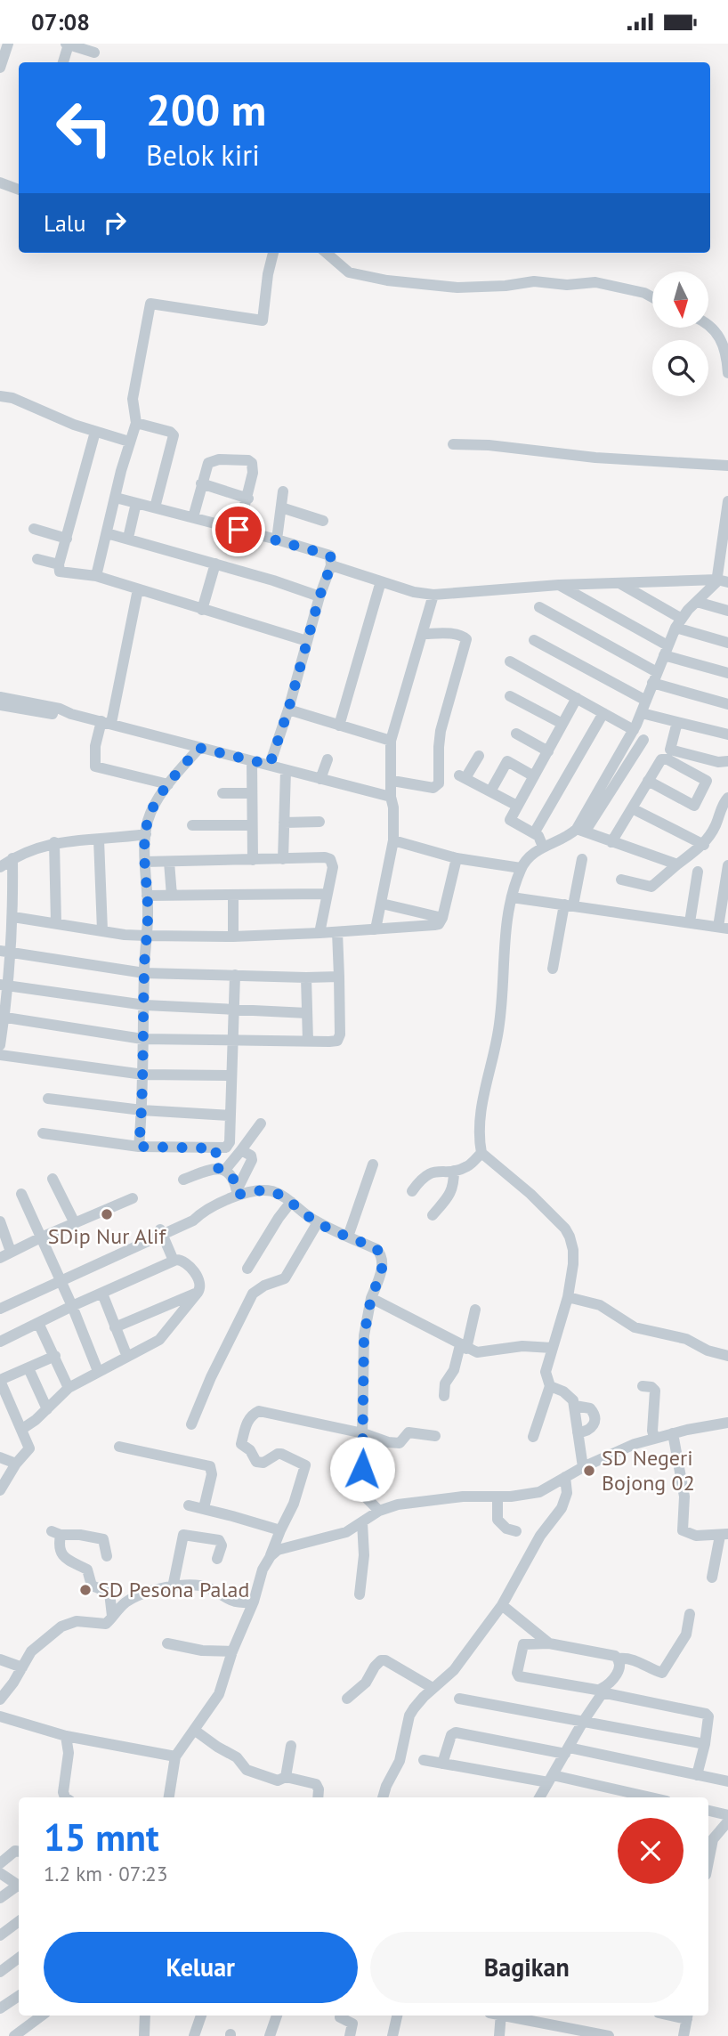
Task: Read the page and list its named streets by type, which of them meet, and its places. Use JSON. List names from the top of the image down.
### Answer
{
  "places": ["SDip Nur Alif", "SD Negeri Bojong 02", "SD Pesona Palad"],
  "north": "bottom",
  "page": {
    "status": "07:08",
    "turn": ["200 m", "Belok kiri"],
    "then": "Lalu",
    "heading": ["15 mnt", "1.2 km · 07:23"],
    "buttons": ["Keluar", "Bagikan"]
  }
}
